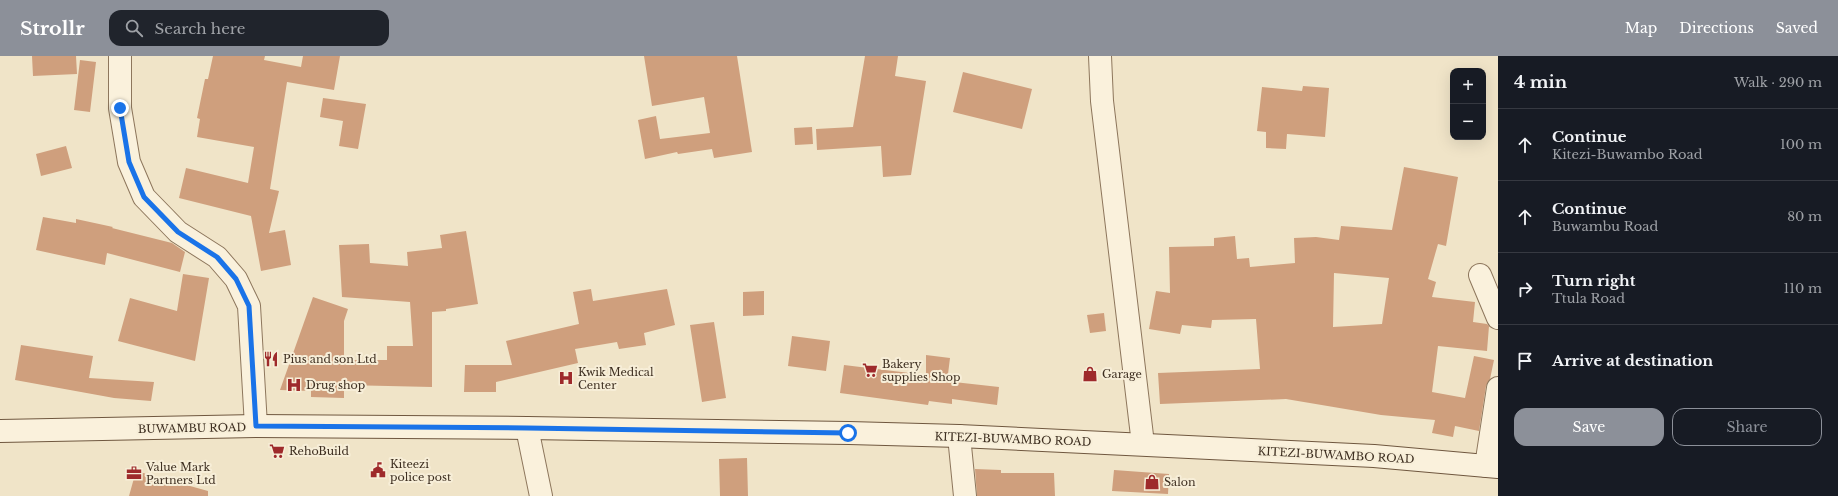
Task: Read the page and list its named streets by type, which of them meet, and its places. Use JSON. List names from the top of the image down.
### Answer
{
  "streets": {
    "street": ["BUWAMBU ROAD", "KITEZI-BUWAMBO ROAD"]
  },
  "crossings": [
    ["BUWAMBU ROAD", "KITEZI-BUWAMBO ROAD"]
  ],
  "places": {
    "restaurant": ["Pius and son Ltd"],
    "supermarket": ["Bakery supplies Shop", "RehoBuild"],
    "shop": ["Garage", "Salon"],
    "hospital": ["Kwik Medical Center", "Drug shop"],
    "public building": ["Kiteezi police post"],
    "office": ["Value Mark Partners Ltd"]
  },
  "page": {
    "header": "Strollr",
    "search": "Search here",
    "nav": ["Map", "Directions", "Saved"],
    "heading": ["4 min", "Walk · 290 m"],
    "map_buttons": ["+", "−"],
    "list": [
      ["Continue", "Kitezi-Buwambo Road", "100 m"],
      ["Continue", "Buwambu Road", "80 m"],
      ["Turn right", "Ttula Road", "110 m"],
      "Arrive at destination"
    ],
    "buttons": ["Save", "Share"]
  }
}
